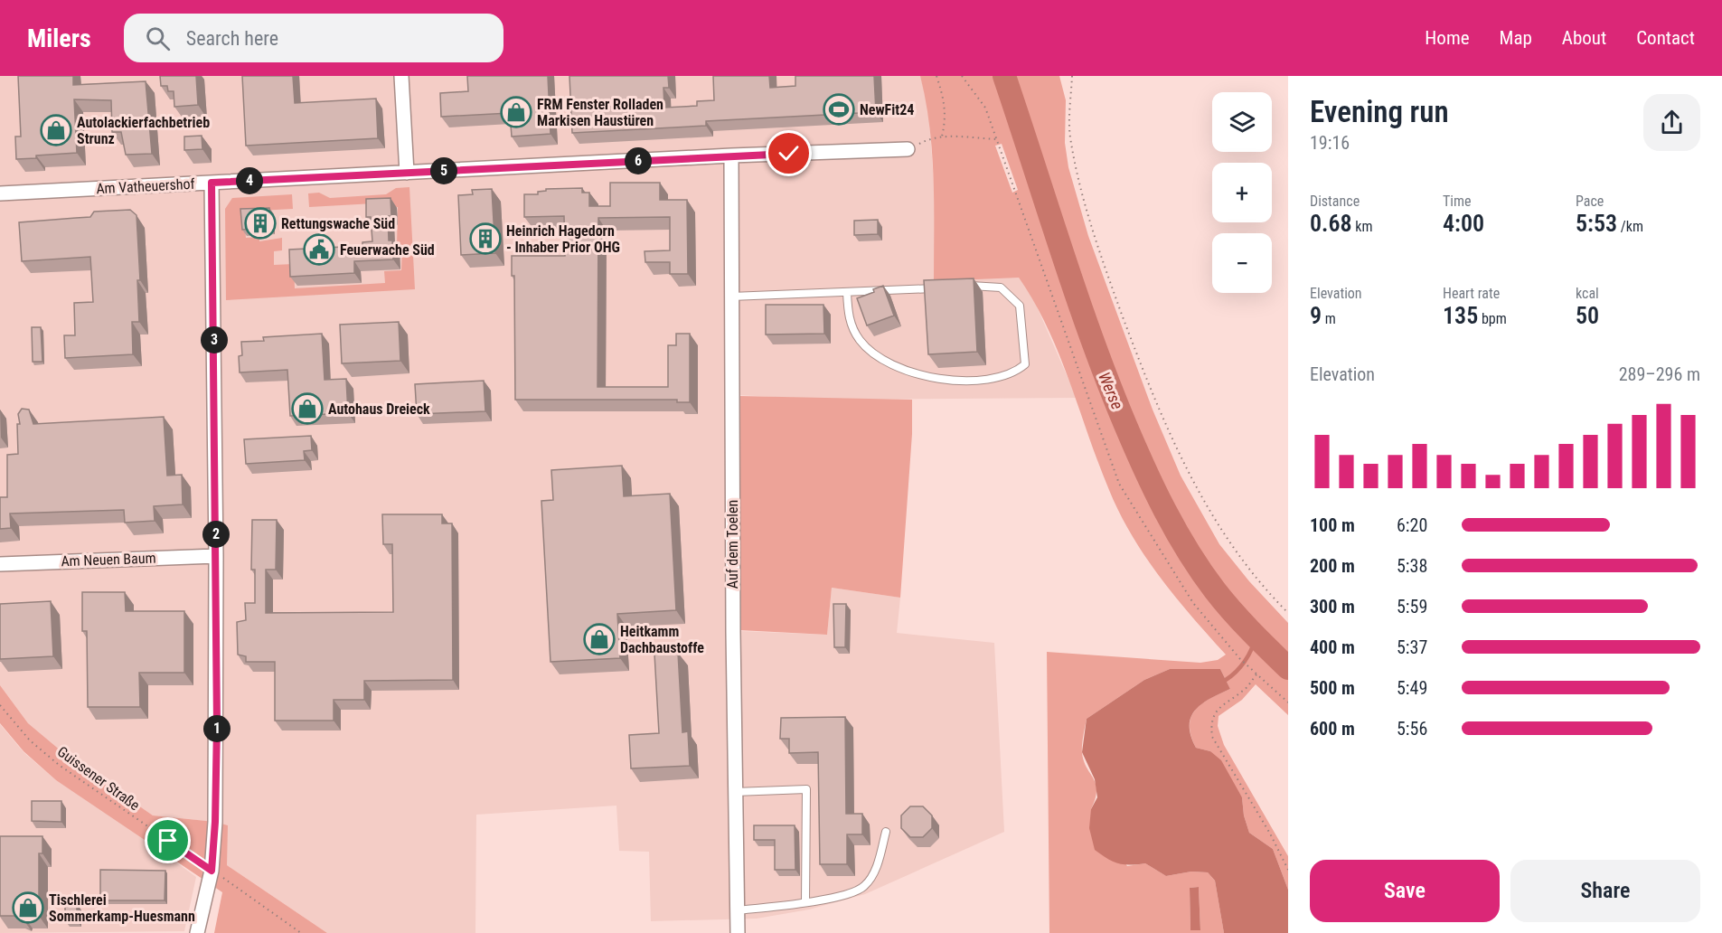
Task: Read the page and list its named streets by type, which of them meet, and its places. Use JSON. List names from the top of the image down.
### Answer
{
  "streets": {
    "street": ["Am Vatheuershof", "Auf dem Toelen", "Am Neuen Baum"],
    "path": ["Guissener Straße"]
  },
  "crossings": [
    ["Am Vatheuershof", "Auf dem Toelen"]
  ],
  "water": ["Werse"],
  "places": {
    "sports": ["NewFit24"],
    "shop": [
      "FRM Fenster Rolladen Markisen Haustüren",
      "Autolackierfachbetrieb Strunz",
      "Autohaus Dreieck",
      "Heitkamm Dachbaustoffe",
      "Tischlerei Sommerkamp-Huesmann"
    ],
    "building": ["Rettungswache Süd", "Heinrich Hagedorn - Inhaber Prior OHG"],
    "public building": ["Feuerwache Süd"]
  },
  "page": {
    "header": "Milers",
    "search": "Search here",
    "nav": [
      "Home",
      "Map",
      "About",
      "Contact"
    ],
    "heading": ["Evening run", "19:16"],
    "map_buttons": ["+", "−"],
    "pins": [
      "6",
      "5",
      "4",
      "3",
      "2",
      "1"
    ],
    "stats": [
      ["Distance", "0.68 km"],
      ["Time", "4:00"],
      ["Pace", "5:53 /km"],
      ["Elevation", "9 m"],
      ["Heart rate", "135 bpm"],
      ["kcal", "50"]
    ],
    "chart": ["Elevation", "289–296 m"],
    "list": [
      {
        "name": "100 m",
        "note": "6:20"
      },
      {
        "name": "200 m",
        "note": "5:38"
      },
      {
        "name": "300 m",
        "note": "5:59"
      },
      {
        "name": "400 m",
        "note": "5:37"
      },
      {
        "name": "500 m",
        "note": "5:49"
      },
      {
        "name": "600 m",
        "note": "5:56"
      }
    ],
    "buttons": ["Save", "Share"]
  }
}
